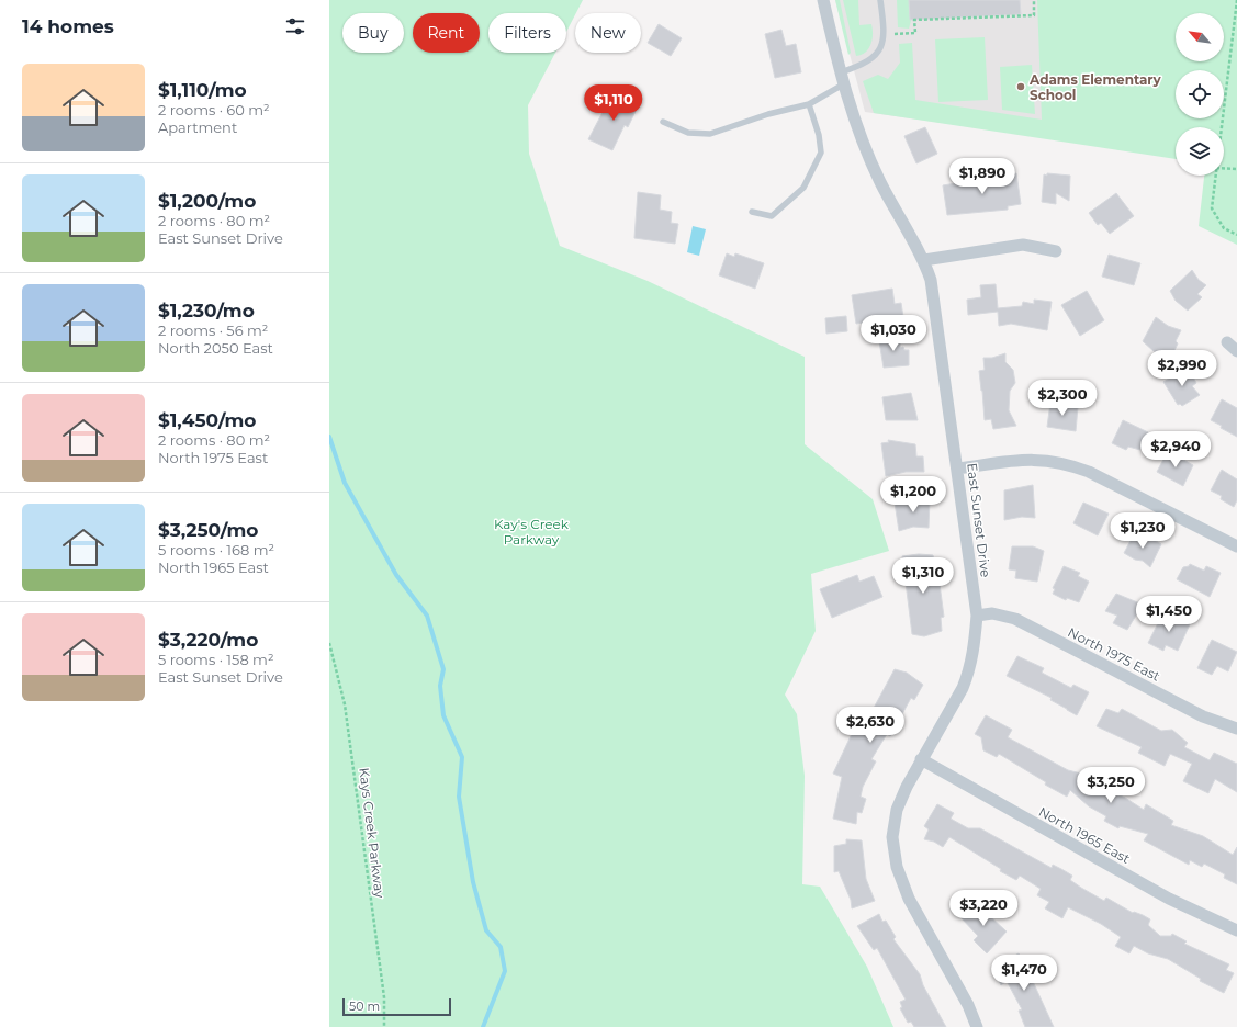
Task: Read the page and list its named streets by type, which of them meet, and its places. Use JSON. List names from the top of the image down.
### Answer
{
  "streets": {
    "street": ["East Sunset Drive", "North 1975 East", "North 1965 East"],
    "path": ["Kays Creek Parkway"]
  },
  "crossings": [
    ["East Sunset Drive", "North 1975 East"],
    ["East Sunset Drive", "North 1965 East"]
  ],
  "parks": ["Kay's Creek Parkway"],
  "places": ["Adams Elementary School"],
  "scale_bar": "50 m",
  "north": "top left",
  "page": {
    "heading": "14 homes",
    "chip": [
      "Buy",
      "Rent",
      "Filters",
      "New"
    ],
    "list": [
      {
        "name": "$1,110/mo",
        "note": "2 rooms · 60 m² · Apartment"
      },
      {
        "name": "$1,200/mo",
        "note": "2 rooms · 80 m² · East Sunset Drive"
      },
      {
        "name": "$1,230/mo",
        "note": "2 rooms · 56 m² · North 2050 East"
      },
      {
        "name": "$1,450/mo",
        "note": "2 rooms · 80 m² · North 1975 East"
      },
      {
        "name": "$3,250/mo",
        "note": "5 rooms · 168 m² · North 1965 East"
      },
      {
        "name": "$3,220/mo",
        "note": "5 rooms · 158 m² · East Sunset Drive"
      }
    ],
    "price": [
      "$1,110",
      "$1,890",
      "$1,030",
      "$2,990",
      "$2,300",
      "$2,940",
      "$1,200",
      "$1,230",
      "$1,310",
      "$1,450",
      "$2,630",
      "$3,250",
      "$3,220",
      "$1,470"
    ],
    "scale": "50 m"
  }
}
